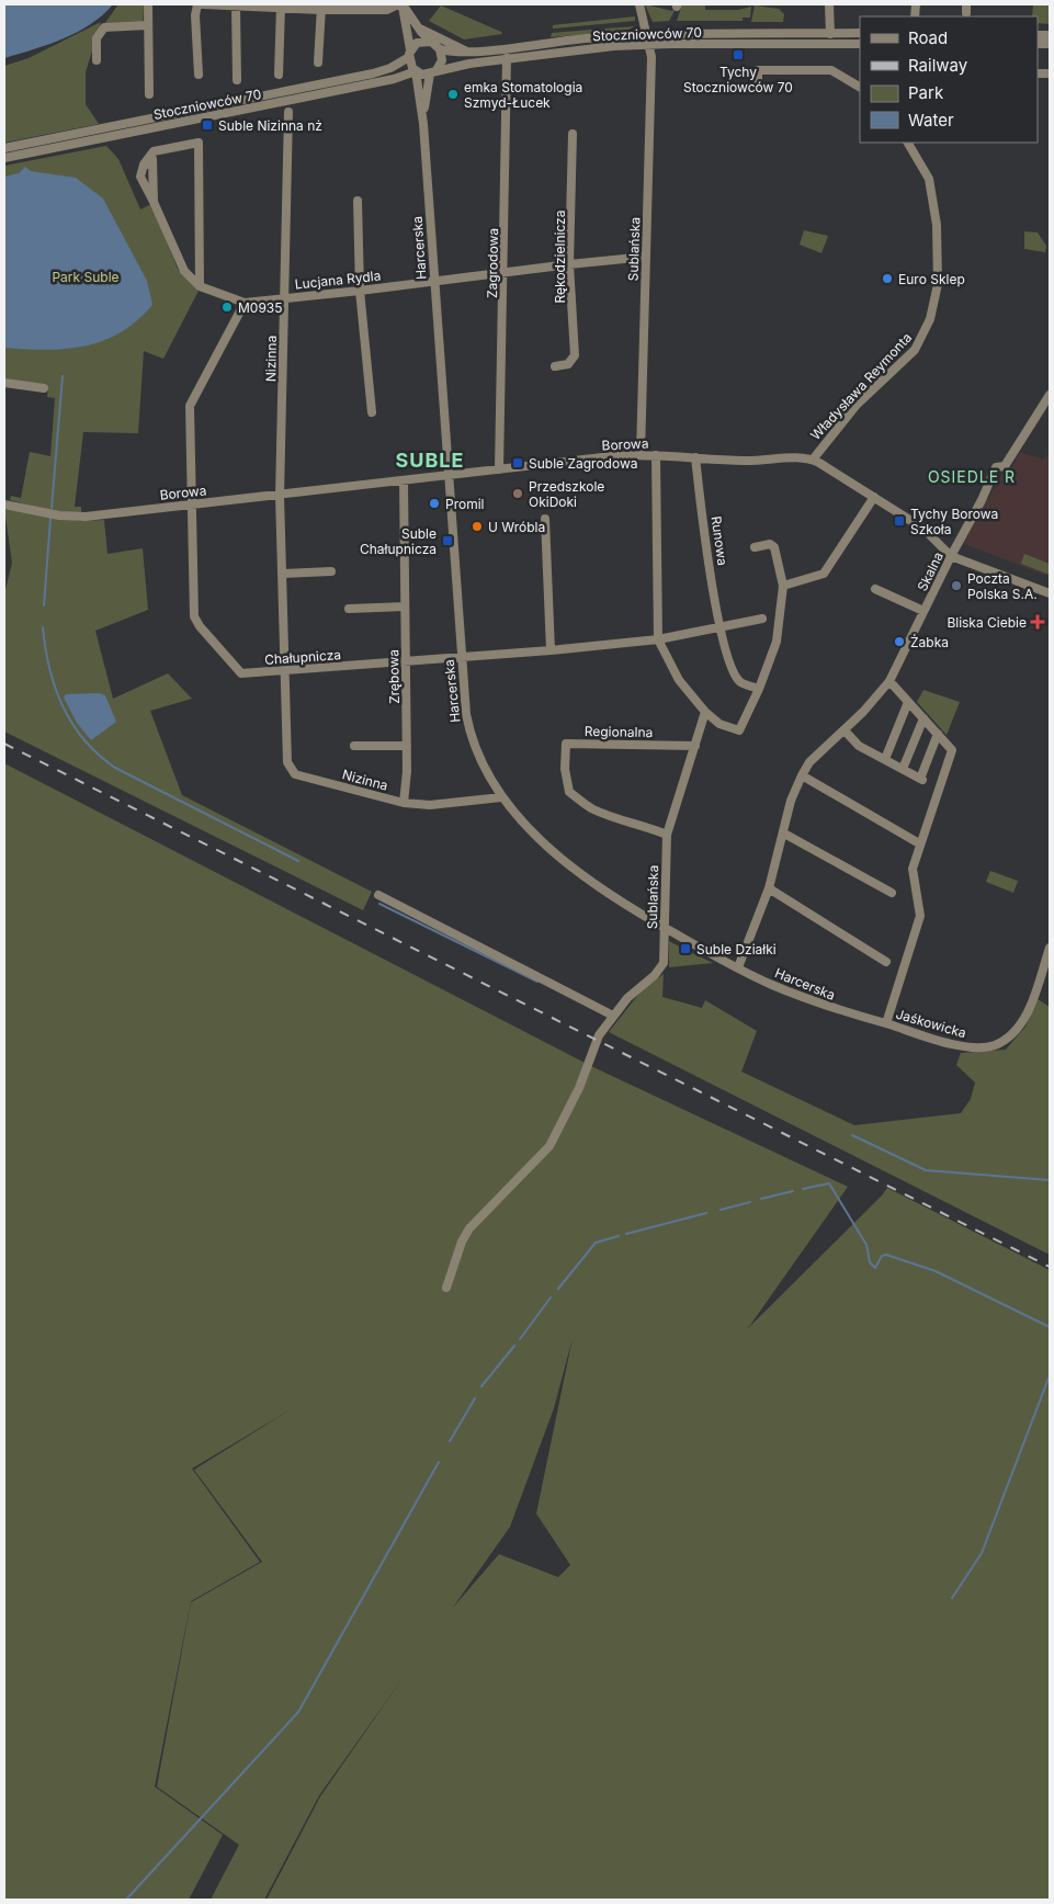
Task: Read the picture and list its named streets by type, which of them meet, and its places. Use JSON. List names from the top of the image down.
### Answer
{
  "streets": {
    "street": [
      "Stoczniowców 70",
      "Harcerska",
      "Sublańska",
      "Rękodzielnicza",
      "Zagrodowa",
      "Lucjana Rydla",
      "Nizinna",
      "Władysława Reymonta",
      "Borowa",
      "Runowa",
      "Skalna",
      "Chałupnicza",
      "Zrębowa",
      "Regionalna",
      "Jaśkowicka"
    ]
  },
  "crossings": [
    ["Stoczniowców 70", "Harcerska"],
    ["Stoczniowców 70", "Sublańska"],
    ["Stoczniowców 70", "Zagrodowa"],
    ["Harcerska", "Sublańska"],
    ["Harcerska", "Lucjana Rydla"],
    ["Harcerska", "Nizinna"],
    ["Harcerska", "Borowa"],
    ["Harcerska", "Skalna"],
    ["Harcerska", "Chałupnicza"],
    ["Harcerska", "Jaśkowicka"],
    ["Sublańska", "Lucjana Rydla"],
    ["Sublańska", "Borowa"],
    ["Sublańska", "Regionalna"],
    ["Rękodzielnicza", "Lucjana Rydla"],
    ["Zagrodowa", "Lucjana Rydla"],
    ["Zagrodowa", "Borowa"],
    ["Lucjana Rydla", "Nizinna"],
    ["Nizinna", "Borowa"],
    ["Nizinna", "Chałupnicza"],
    ["Nizinna", "Zrębowa"],
    ["Władysława Reymonta", "Borowa"],
    ["Borowa", "Runowa"],
    ["Borowa", "Chałupnicza"],
    ["Borowa", "Zrębowa"],
    ["Chałupnicza", "Zrębowa"]
  ],
  "districts": ["SUBLE", "OSIEDLE R"],
  "parks": ["Park Suble"],
  "places": {
    "transit": [
      "Tychy Stoczniowców 70",
      "Suble Nizinna nż",
      "Suble Zagrodowa",
      "Tychy Borowa Szkoła",
      "Suble Chałupnicza",
      "Suble Działki"
    ],
    "other": [
      "emka Stomatologia Szmyd-Łucek",
      "Euro Sklep",
      "M0935",
      "Przedszkole OkiDoki",
      "Promil",
      "U Wróbla",
      "Poczta Polska S.A.",
      "Żabka"
    ],
    "health": ["Bliska Ciebie"]
  },
  "legend": [
    "Road",
    "Railway",
    "Park",
    "Water"
  ]
}
